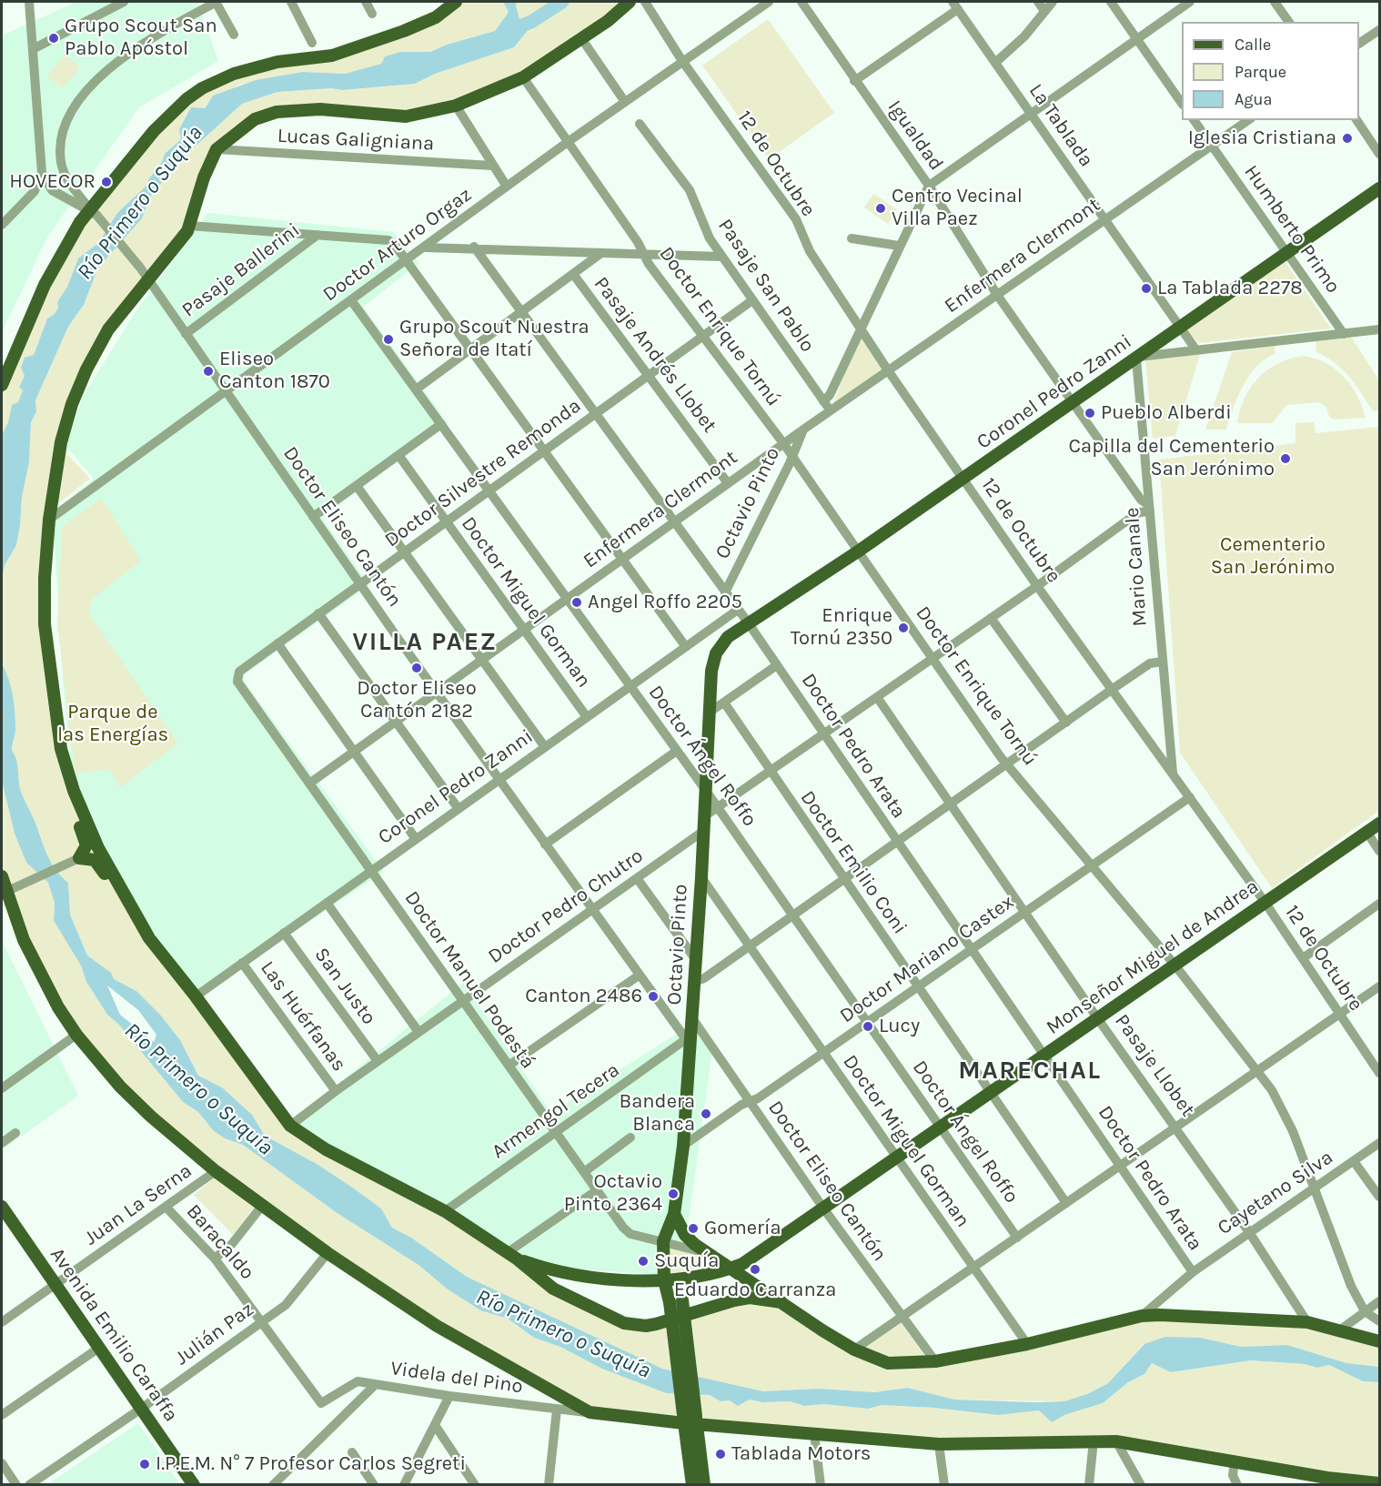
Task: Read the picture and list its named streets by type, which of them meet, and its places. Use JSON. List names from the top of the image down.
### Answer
{
  "streets": {
    "main road": [
      "Coronel Pedro Zanni",
      "Octavio Pinto",
      "Monseñor Miguel de Andrea",
      "Avenida Emilio Caraffa"
    ],
    "street": [
      "La Tablada",
      "Igualdad",
      "Lucas Galigniana",
      "12 de Octubre",
      "Humberto Primo",
      "Doctor Arturo Orgaz",
      "Enfermera Clermont",
      "Pasaje Ballerini",
      "Pasaje San Pablo",
      "Doctor Enrique Tornú",
      "Pasaje Andrés Llobet",
      "Doctor Silvestre Remonda",
      "Doctor Eliseo Cantón",
      "Mario Canale",
      "Doctor Miguel Gorman",
      "Doctor Pedro Arata",
      "Doctor Ángel Roffo",
      "Doctor Emilio Coni",
      "Doctor Pedro Chutro",
      "Doctor Mariano Castex",
      "Doctor Manuel Podestá",
      "San Justo",
      "Las Huérfanas",
      "Pasaje Llobet",
      "Armengol Tecera",
      "Cayetano Silva",
      "Juan La Serna",
      "Baracaldo",
      "Julián Paz",
      "Videla del Pino"
    ]
  },
  "crossings": [
    ["La Tablada", "Enfermera Clermont"],
    ["La Tablada", "Coronel Pedro Zanni"],
    ["Igualdad", "Enfermera Clermont"],
    ["Igualdad", "Coronel Pedro Zanni"],
    ["Igualdad", "Mario Canale"],
    ["12 de Octubre", "Doctor Arturo Orgaz"],
    ["12 de Octubre", "Enfermera Clermont"],
    ["12 de Octubre", "Coronel Pedro Zanni"],
    ["12 de Octubre", "Mario Canale"],
    ["12 de Octubre", "Monseñor Miguel de Andrea"],
    ["12 de Octubre", "Doctor Mariano Castex"],
    ["Humberto Primo", "Enfermera Clermont"],
    ["Humberto Primo", "Coronel Pedro Zanni"],
    ["Doctor Arturo Orgaz", "Doctor Enrique Tornú"],
    ["Doctor Arturo Orgaz", "Doctor Eliseo Cantón"],
    ["Doctor Arturo Orgaz", "Doctor Ángel Roffo"],
    ["Enfermera Clermont", "Pasaje San Pablo"],
    ["Enfermera Clermont", "Doctor Enrique Tornú"],
    ["Enfermera Clermont", "Pasaje Andrés Llobet"],
    ["Enfermera Clermont", "Octavio Pinto"],
    ["Enfermera Clermont", "Doctor Eliseo Cantón"],
    ["Enfermera Clermont", "Doctor Miguel Gorman"],
    ["Enfermera Clermont", "Doctor Pedro Arata"],
    ["Enfermera Clermont", "Doctor Ángel Roffo"],
    ["Enfermera Clermont", "Doctor Manuel Podestá"],
    ["Pasaje Ballerini", "Doctor Eliseo Cantón"],
    ["Pasaje San Pablo", "Doctor Silvestre Remonda"],
    ["Doctor Enrique Tornú", "Coronel Pedro Zanni"],
    ["Doctor Enrique Tornú", "Doctor Silvestre Remonda"],
    ["Doctor Enrique Tornú", "Octavio Pinto"],
    ["Doctor Enrique Tornú", "Monseñor Miguel de Andrea"],
    ["Doctor Enrique Tornú", "Doctor Mariano Castex"],
    ["Doctor Enrique Tornú", "Cayetano Silva"],
    ["Pasaje Andrés Llobet", "Doctor Silvestre Remonda"],
    ["Coronel Pedro Zanni", "Octavio Pinto"],
    ["Coronel Pedro Zanni", "Doctor Eliseo Cantón"],
    ["Coronel Pedro Zanni", "Mario Canale"],
    ["Coronel Pedro Zanni", "Doctor Miguel Gorman"],
    ["Coronel Pedro Zanni", "Doctor Pedro Arata"],
    ["Coronel Pedro Zanni", "Doctor Ángel Roffo"],
    ["Coronel Pedro Zanni", "Doctor Manuel Podestá"],
    ["Coronel Pedro Zanni", "San Justo"],
    ["Coronel Pedro Zanni", "Las Huérfanas"],
    ["Doctor Silvestre Remonda", "Doctor Eliseo Cantón"],
    ["Doctor Silvestre Remonda", "Doctor Miguel Gorman"],
    ["Doctor Silvestre Remonda", "Doctor Pedro Arata"],
    ["Doctor Silvestre Remonda", "Doctor Ángel Roffo"],
    ["Doctor Silvestre Remonda", "Doctor Manuel Podestá"],
    ["Octavio Pinto", "Doctor Eliseo Cantón"],
    ["Octavio Pinto", "Doctor Miguel Gorman"],
    ["Octavio Pinto", "Doctor Pedro Arata"],
    ["Octavio Pinto", "Doctor Ángel Roffo"],
    ["Octavio Pinto", "Doctor Pedro Chutro"],
    ["Octavio Pinto", "Monseñor Miguel de Andrea"],
    ["Octavio Pinto", "Doctor Mariano Castex"],
    ["Octavio Pinto", "Doctor Manuel Podestá"],
    ["Octavio Pinto", "Armengol Tecera"],
    ["Doctor Eliseo Cantón", "Doctor Pedro Chutro"],
    ["Doctor Eliseo Cantón", "Monseñor Miguel de Andrea"],
    ["Doctor Eliseo Cantón", "Doctor Mariano Castex"],
    ["Doctor Eliseo Cantón", "Armengol Tecera"],
    ["Doctor Miguel Gorman", "Monseñor Miguel de Andrea"],
    ["Doctor Miguel Gorman", "Doctor Mariano Castex"],
    ["Doctor Pedro Arata", "Monseñor Miguel de Andrea"],
    ["Doctor Pedro Arata", "Doctor Mariano Castex"],
    ["Doctor Pedro Arata", "Cayetano Silva"],
    ["Doctor Ángel Roffo", "Monseñor Miguel de Andrea"],
    ["Doctor Ángel Roffo", "Doctor Mariano Castex"],
    ["Doctor Emilio Coni", "Monseñor Miguel de Andrea"],
    ["Doctor Emilio Coni", "Doctor Mariano Castex"],
    ["Doctor Pedro Chutro", "Doctor Manuel Podestá"],
    ["Doctor Pedro Chutro", "San Justo"],
    ["Doctor Pedro Chutro", "Las Huérfanas"],
    ["Monseñor Miguel de Andrea", "Pasaje Llobet"],
    ["Doctor Mariano Castex", "Pasaje Llobet"],
    ["Doctor Manuel Podestá", "Armengol Tecera"],
    ["Pasaje Llobet", "Cayetano Silva"],
    ["Juan La Serna", "Baracaldo"],
    ["Juan La Serna", "Avenida Emilio Caraffa"],
    ["Baracaldo", "Julián Paz"],
    ["Baracaldo", "Videla del Pino"],
    ["Julián Paz", "Avenida Emilio Caraffa"]
  ],
  "districts": ["VILLA PAEZ", "MARECHAL"],
  "water": ["Río Primero o Suquía"],
  "parks": ["Cementerio San Jerónimo", "Parque de las Energías"],
  "places": [
    "Grupo Scout San Pablo Apóstol",
    "Iglesia Cristiana",
    "HOVECOR",
    "Centro Vecinal Villa Paez",
    "La Tablada 2278",
    "Grupo Scout Nuestra Señora de Itatí",
    "Eliseo Canton 1870",
    "Pueblo Alberdi",
    "Capilla del Cementerio San Jerónimo",
    "Angel Roffo 2205",
    "Enrique Tornú 2350",
    "Doctor Eliseo Cantón 2182",
    "Canton 2486",
    "Lucy",
    "Bandera Blanca",
    "Octavio Pinto 2364",
    "Gomería",
    "Suquía",
    "Eduardo Carranza",
    "Tablada Motors",
    "I.P.E.M. N° 7 Profesor Carlos Segreti"
  ],
  "legend": ["Calle", "Parque", "Agua"]
}
